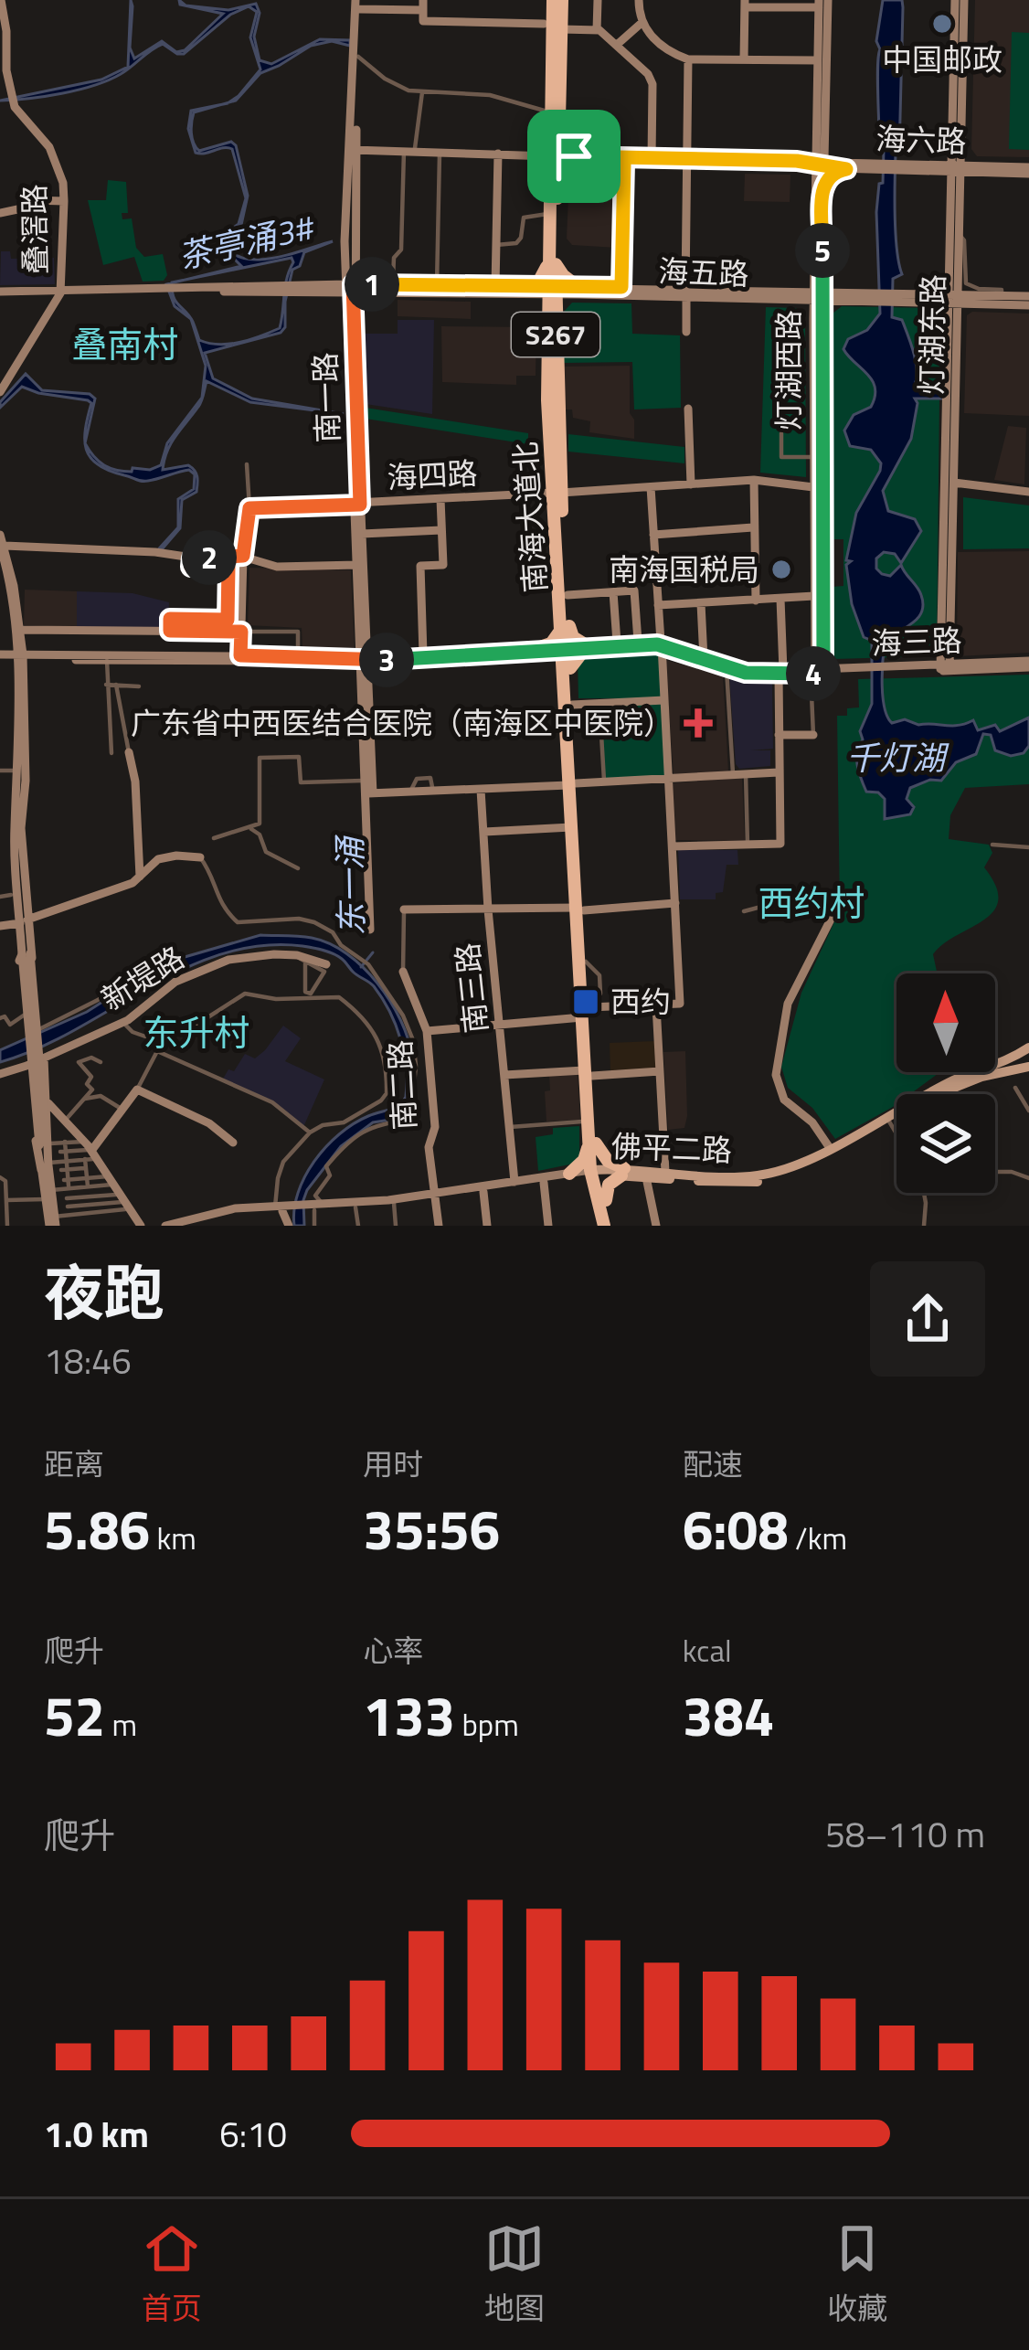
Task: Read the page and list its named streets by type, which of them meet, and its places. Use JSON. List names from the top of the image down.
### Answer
{
  "streets": {
    "highway": ["S267", "南海大道北"],
    "main road": [
      "海六路",
      "叠滘路",
      "海五路",
      "灯湖东路",
      "灯湖西路",
      "南一路",
      "海四路",
      "海三路",
      "新堤路",
      "南三路",
      "南二路",
      "佛平二路"
    ]
  },
  "crossings": [
    ["海六路", "海五路"],
    ["海六路", "灯湖东路"],
    ["海六路", "灯湖西路"],
    ["海五路", "灯湖东路"],
    ["海五路", "灯湖西路"],
    ["灯湖东路", "灯湖西路"],
    ["灯湖东路", "海三路"],
    ["灯湖西路", "海四路"],
    ["灯湖西路", "海三路"],
    ["南一路", "海四路"],
    ["南一路", "海三路"],
    ["海四路", "南海大道北"],
    ["南海大道北", "海三路"],
    ["南海大道北", "佛平二路"],
    ["南三路", "佛平二路"],
    ["南二路", "佛平二路"]
  ],
  "districts": ["叠南村", "西约村", "东升村"],
  "water": ["茶亭涌3#", "千灯湖", "东一涌"],
  "places": {
    "other": ["中国邮政", "南海国税局"],
    "health": ["广东省中西医结合医院（南海区中医院）"],
    "transit": ["西约"]
  },
  "north": "top",
  "page": {
    "pins": [
      "5",
      "1",
      "2",
      "3",
      "4"
    ],
    "heading": ["夜跑", "18:46"],
    "stats": [
      ["距离", "5.86 km"],
      ["用时", "35:56"],
      ["配速", "6:08 /km"],
      ["爬升", "52 m"],
      ["心率", "133 bpm"],
      ["kcal", "384"]
    ],
    "chart": ["爬升", "58–110 m"],
    "list": [
      {
        "name": "1.0 km",
        "note": "6:10"
      }
    ],
    "tabs": ["首页", "地图", "收藏"]
  }
}
